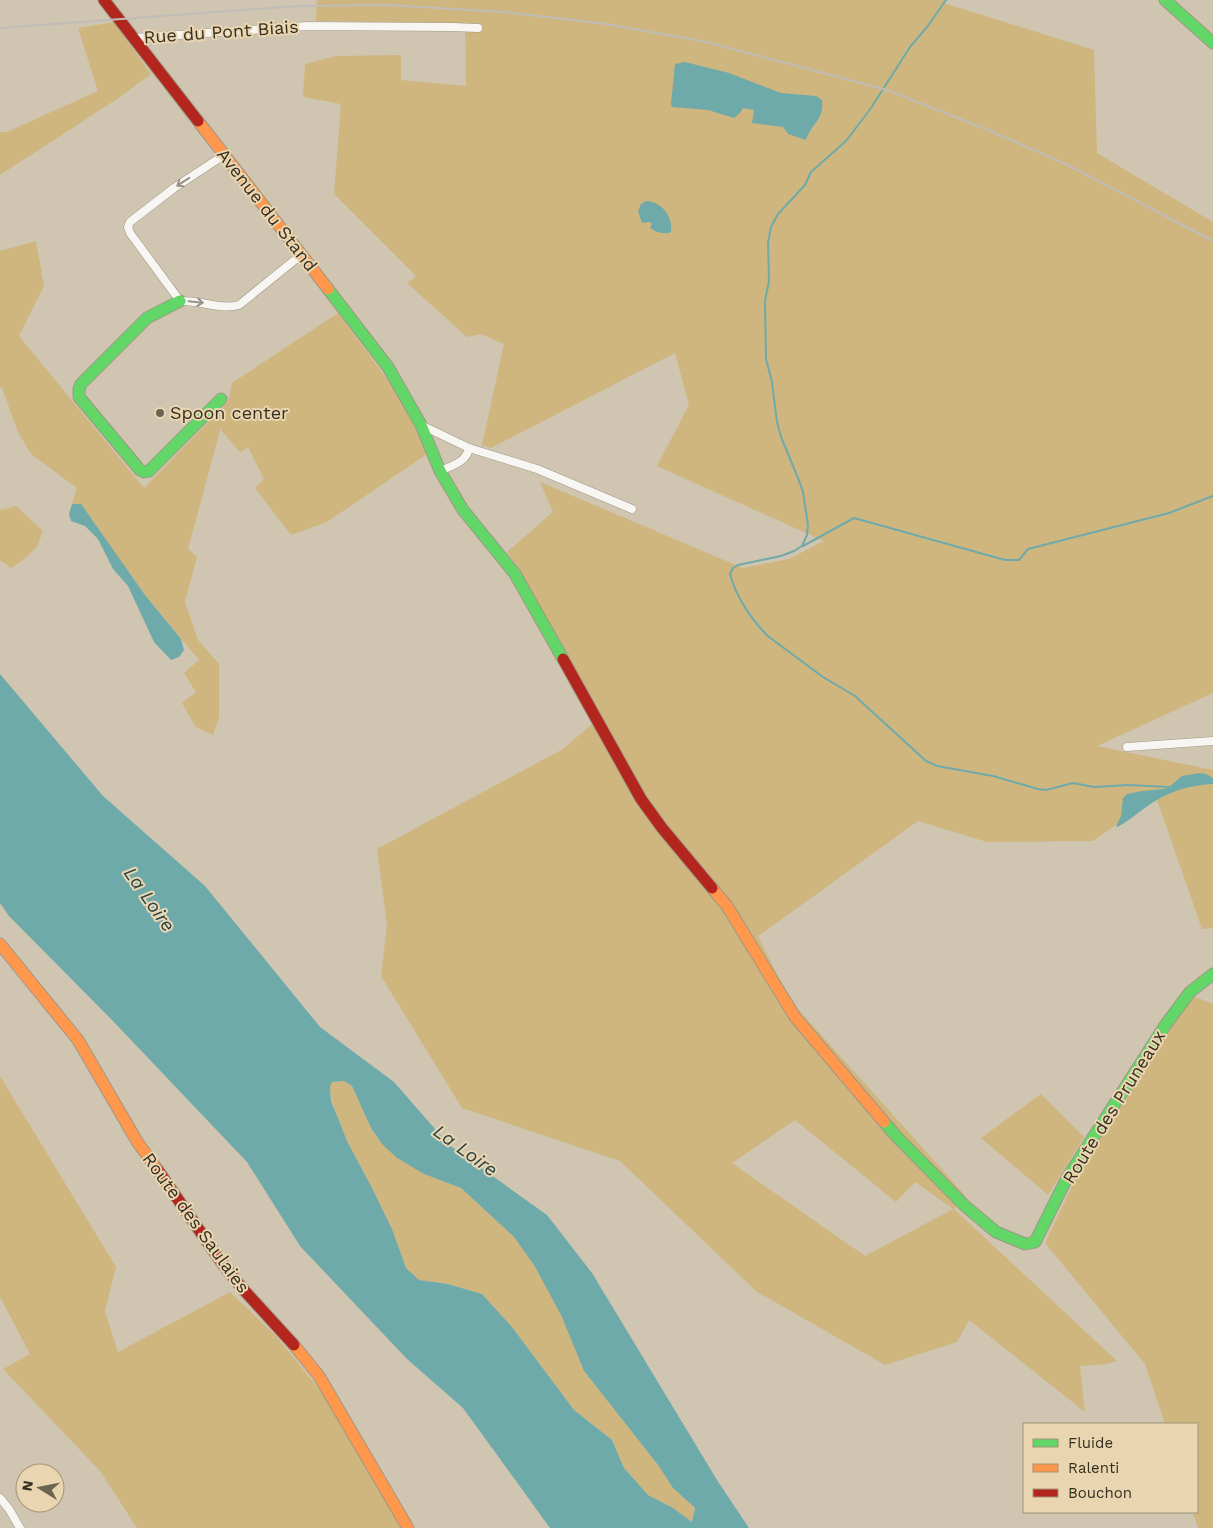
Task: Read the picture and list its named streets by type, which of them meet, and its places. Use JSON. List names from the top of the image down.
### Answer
{
  "streets": {
    "street": [
      "Rue du Pont Biais",
      "Avenue du Stand",
      "Route des Pruneaux",
      "Route des Saulaies"
    ]
  },
  "crossings": [
    ["Rue du Pont Biais", "Avenue du Stand"],
    ["Avenue du Stand", "Route des Pruneaux"]
  ],
  "water": ["La Loire"],
  "places": ["Spoon center"],
  "legend": ["Fluide", "Ralenti", "Bouchon"],
  "north": "left"
}
